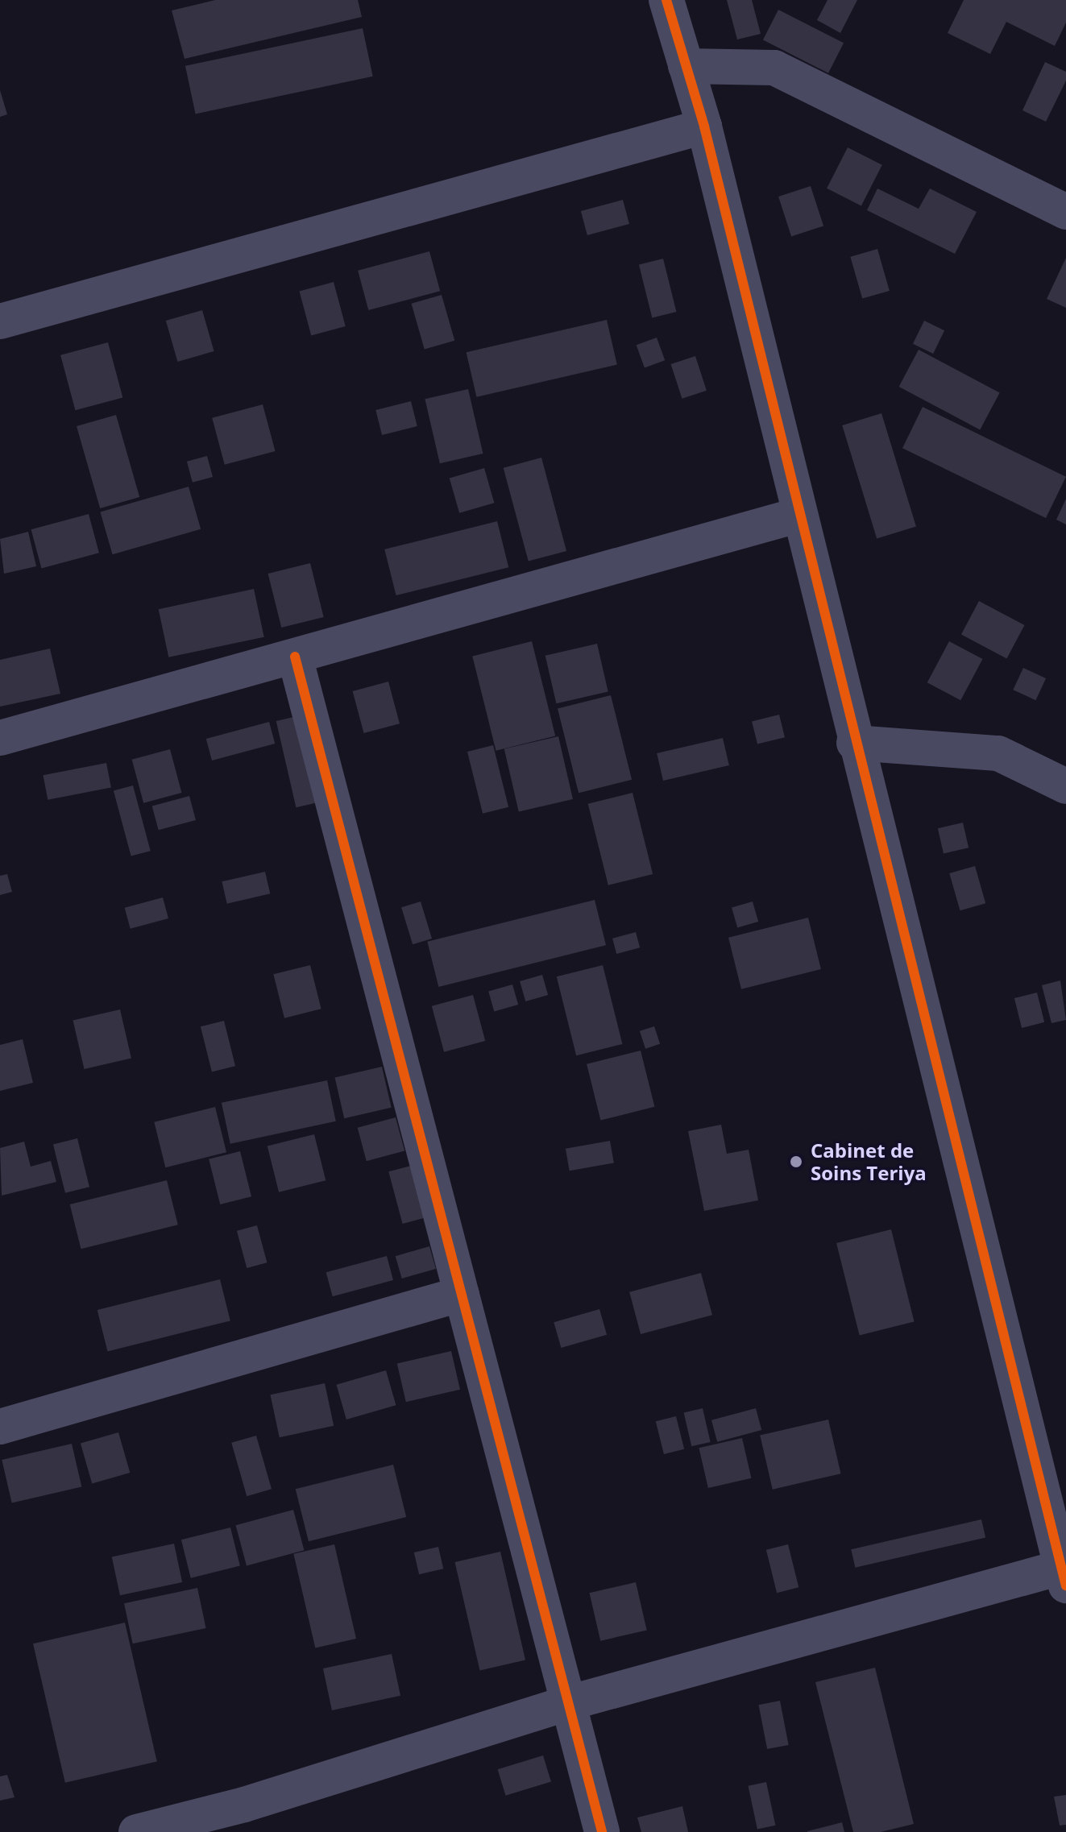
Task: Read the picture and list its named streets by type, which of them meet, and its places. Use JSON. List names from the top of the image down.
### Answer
{
  "places": ["Cabinet de Soins Teriya"]
}
